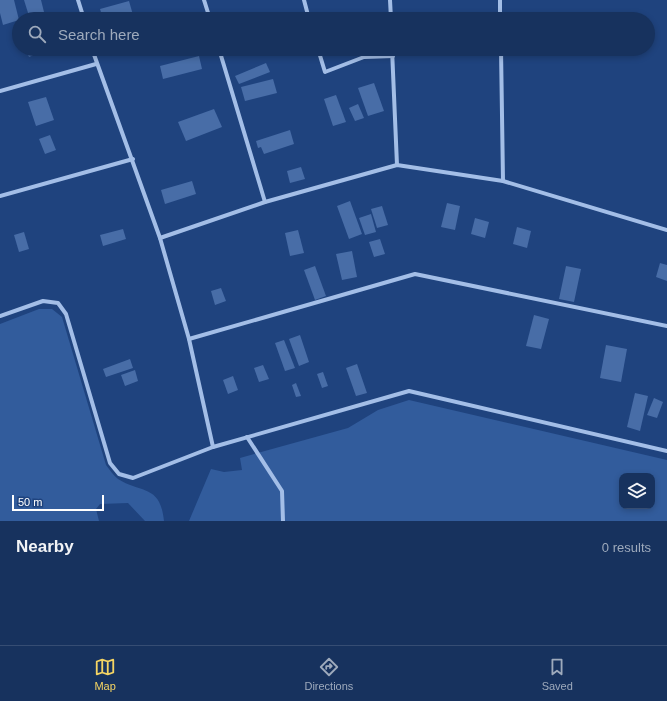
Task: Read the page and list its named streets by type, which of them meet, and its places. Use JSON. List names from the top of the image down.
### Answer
{
  "scale_bar": "50 m",
  "page": {
    "search": "Search here",
    "scale": "50 m",
    "heading": ["Nearby", "0 results"],
    "nav": ["Map", "Directions", "Saved"]
  }
}
